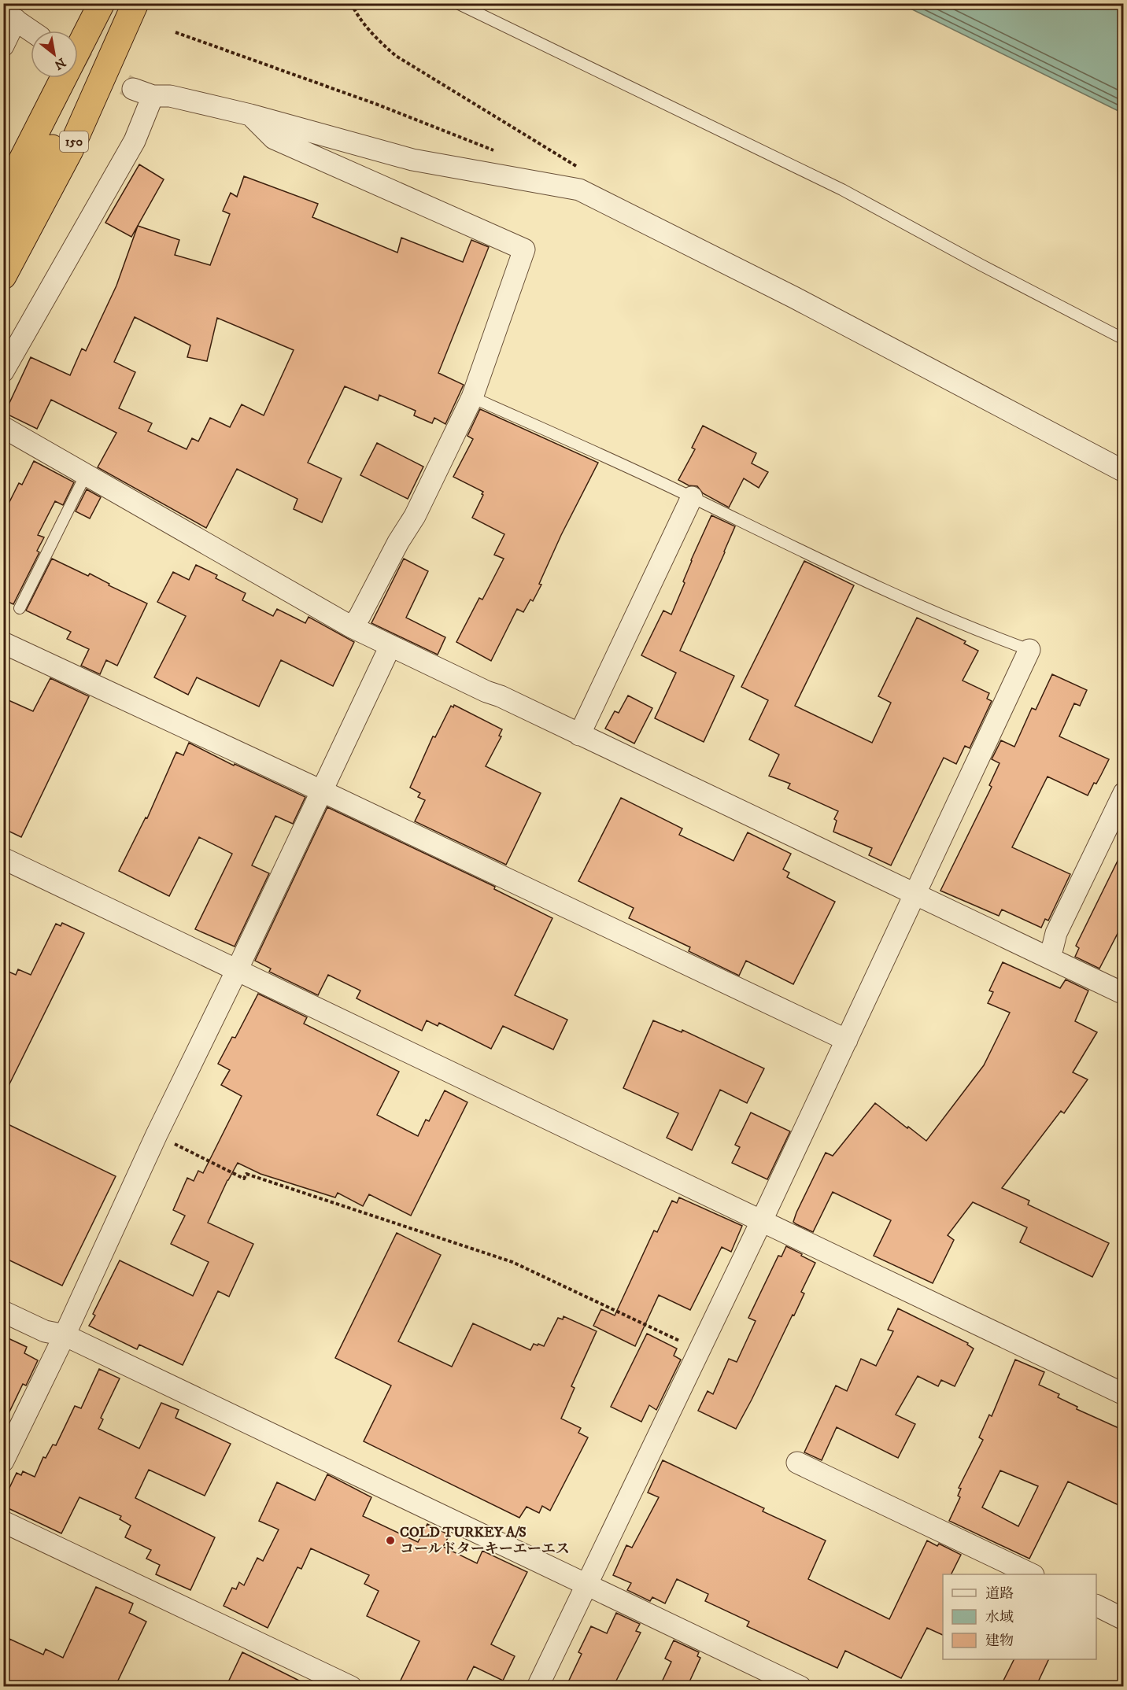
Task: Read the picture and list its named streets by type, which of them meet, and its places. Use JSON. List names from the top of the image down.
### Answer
{
  "streets": {
    "highway": ["150"]
  },
  "places": ["COLD TURKEY A/S コールドターキーエーエス"],
  "legend": ["道路", "水域", "建物"],
  "north": "bottom right"
}
